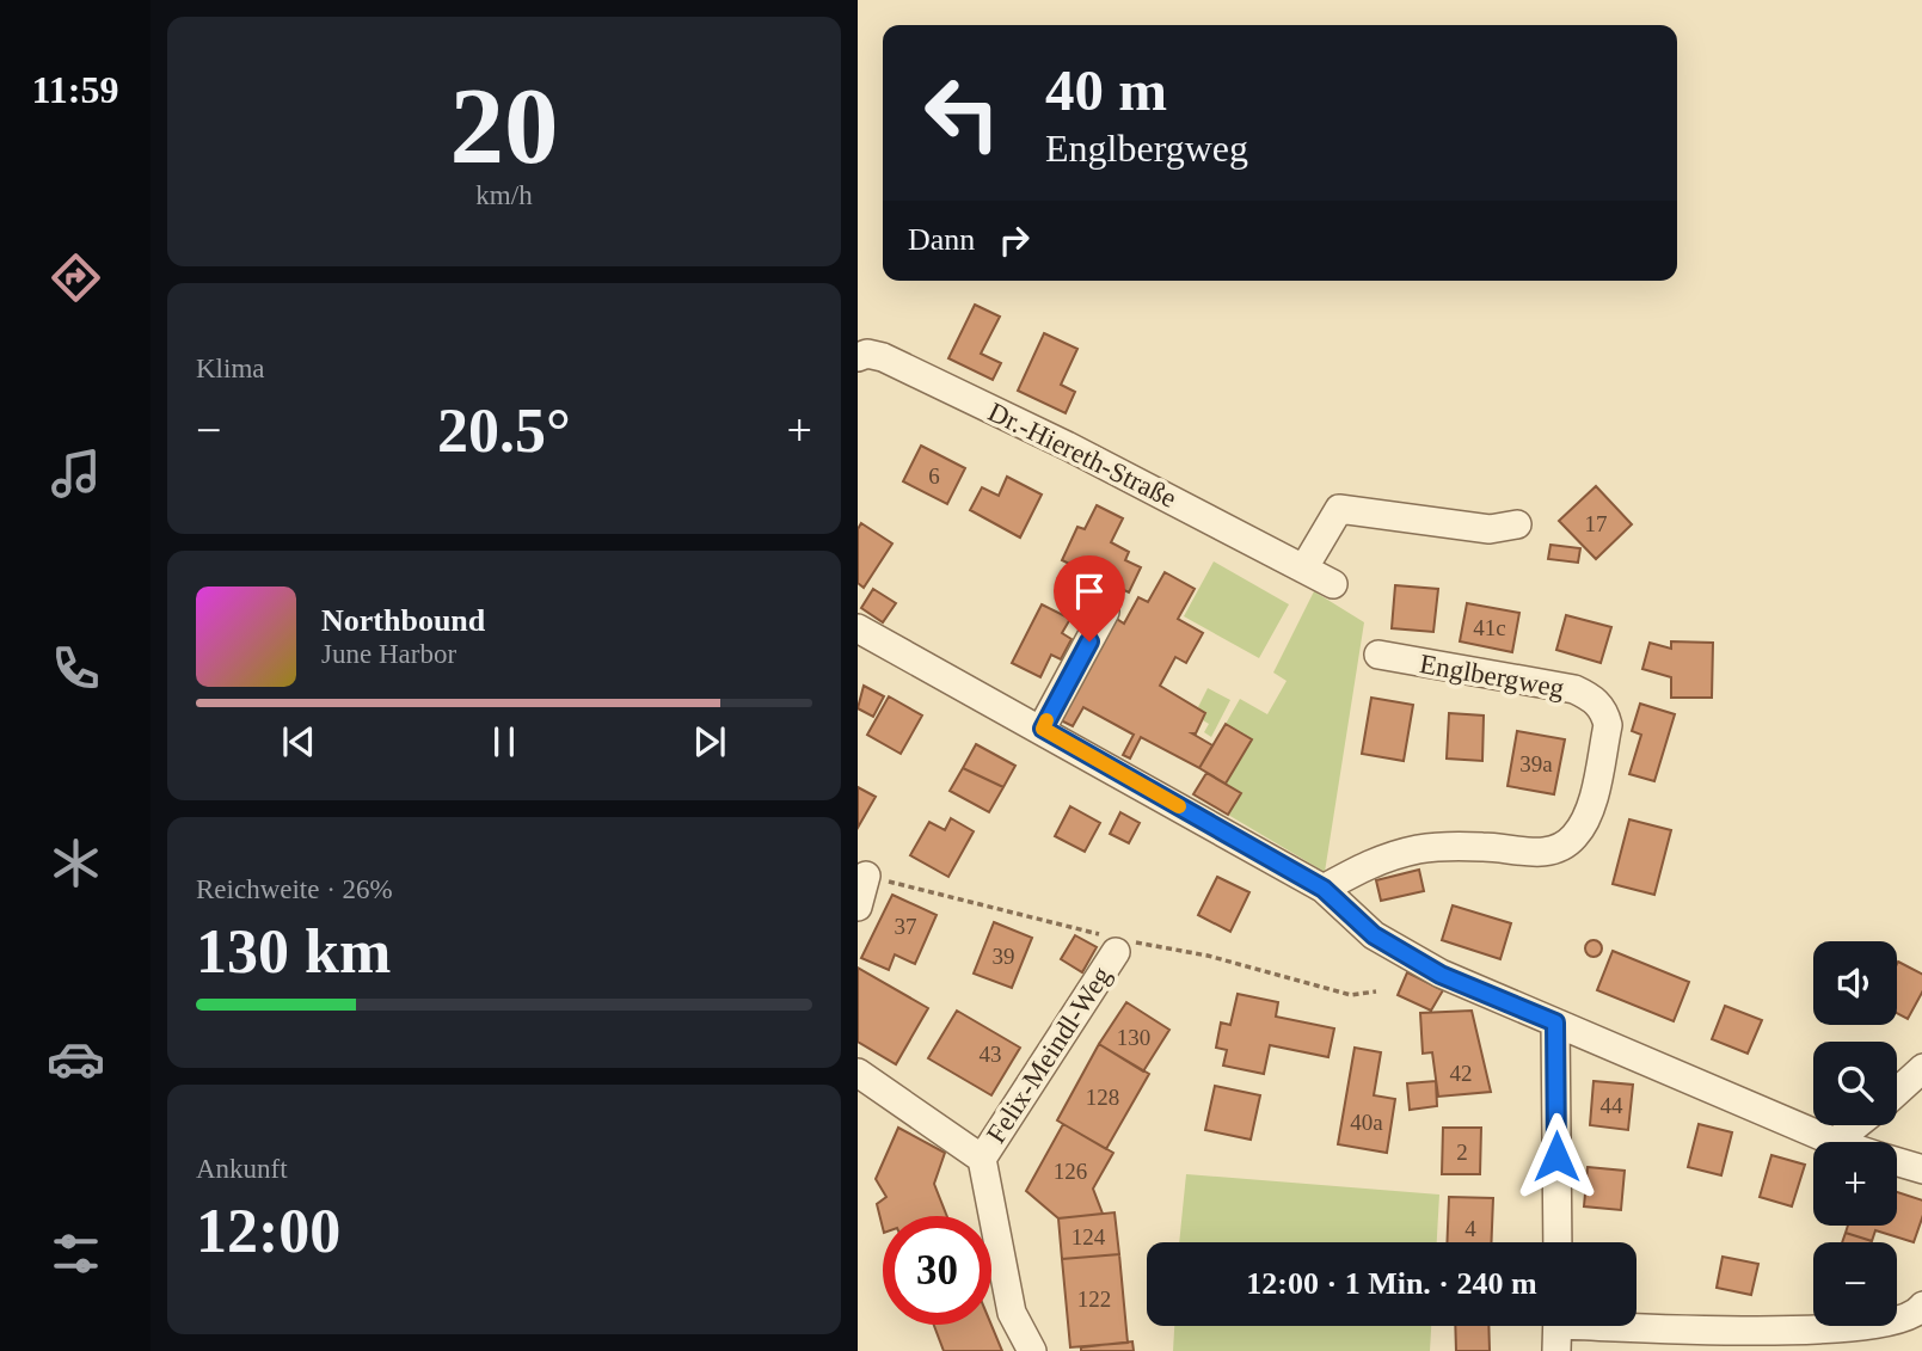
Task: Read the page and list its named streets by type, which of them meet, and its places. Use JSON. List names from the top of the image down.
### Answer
{
  "streets": {
    "street": ["Dr.-Hiereth-Straße", "Englbergweg", "Felix-Meindl-Weg"]
  },
  "house_numbers": [
    "6",
    "17",
    "41c",
    "39a",
    "37",
    "39",
    "130",
    "43",
    "42",
    "128",
    "44",
    "40a",
    "2",
    "126",
    "4",
    "124",
    "122"
  ],
  "page": {
    "tabs": "11:59",
    "tile": [
      ["20", "km/h"],
      "Klima",
      ["Reichweite · 26%", "130 km"],
      ["Ankunft", "12:00"]
    ],
    "turn": ["40 m", "Englbergweg"],
    "then": "Dann",
    "heat": ["−", "20.5°", "+"],
    "song": ["Northbound", "June Harbor"],
    "map_buttons": ["+", "−"],
    "limit": "30",
    "trip": "12:00 · 1 Min. · 240 m"
  }
}
